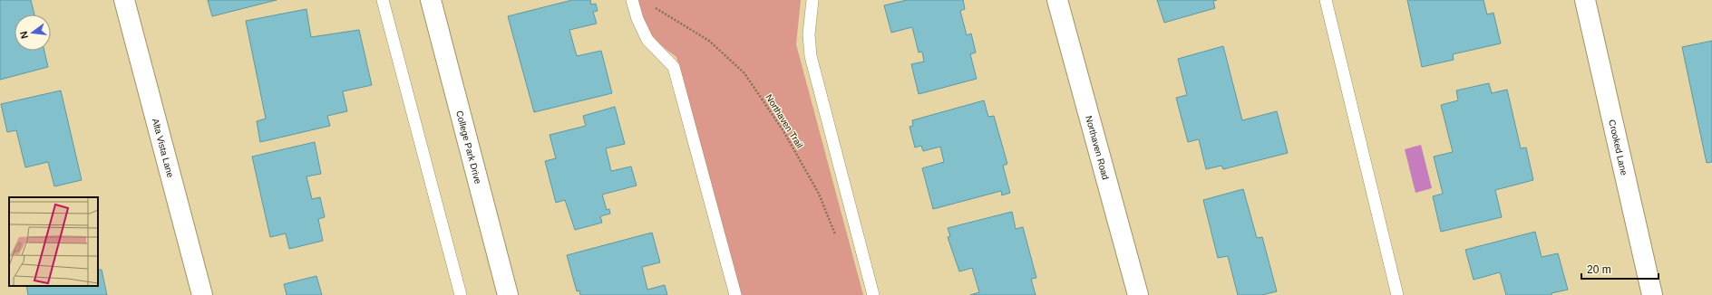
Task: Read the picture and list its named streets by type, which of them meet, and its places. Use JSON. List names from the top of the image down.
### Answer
{
  "streets": {
    "street": [
      "Alta Vista Lane",
      "College Park Drive",
      "Northaven Road",
      "Crooked Lane"
    ],
    "path": ["Northaven Trail"]
  },
  "scale_bar": "20 m",
  "north": "left"
}
